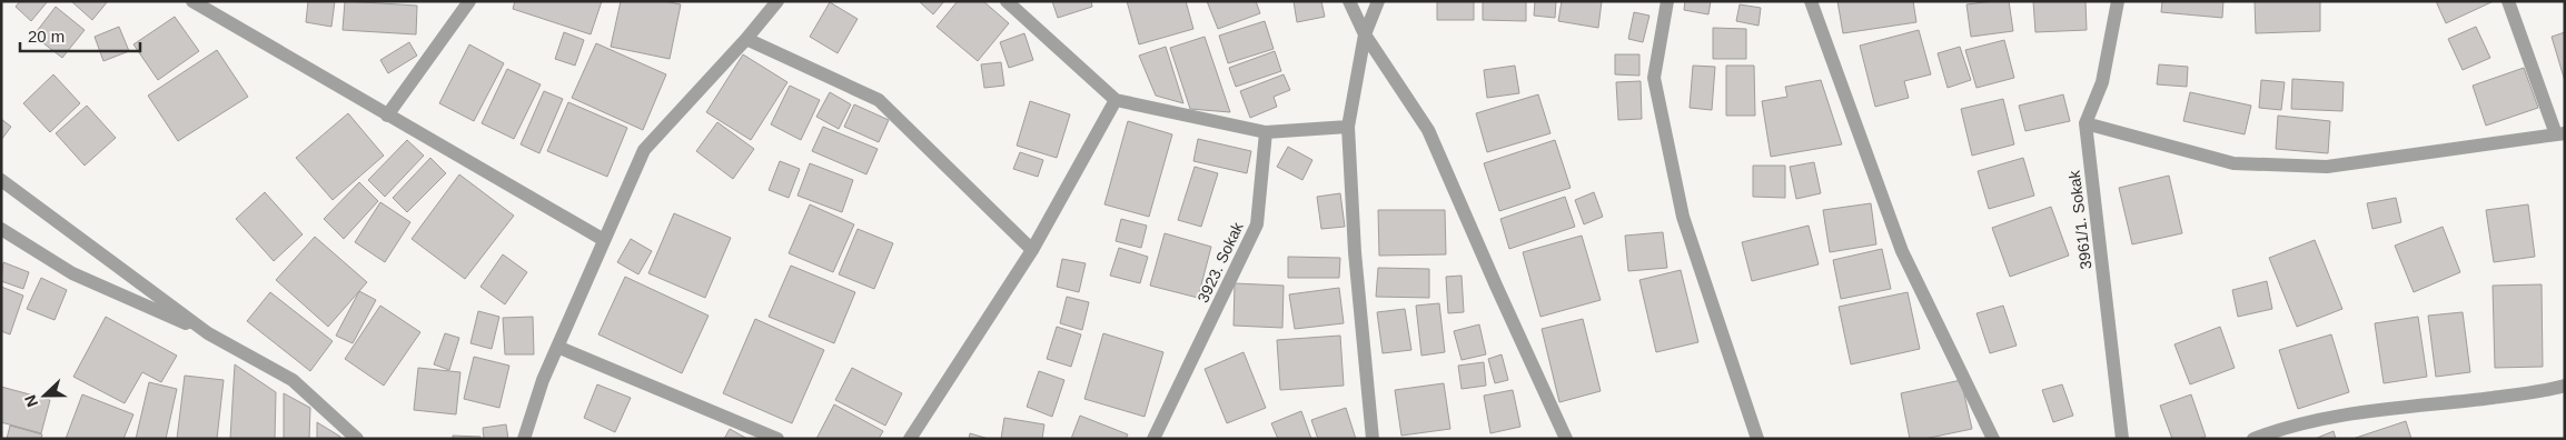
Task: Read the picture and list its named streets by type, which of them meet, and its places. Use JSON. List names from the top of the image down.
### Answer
{
  "streets": {
    "street": ["3961/1. Sokak", "3923. Sokak"]
  },
  "scale_bar": "20 m",
  "north": "left"
}
